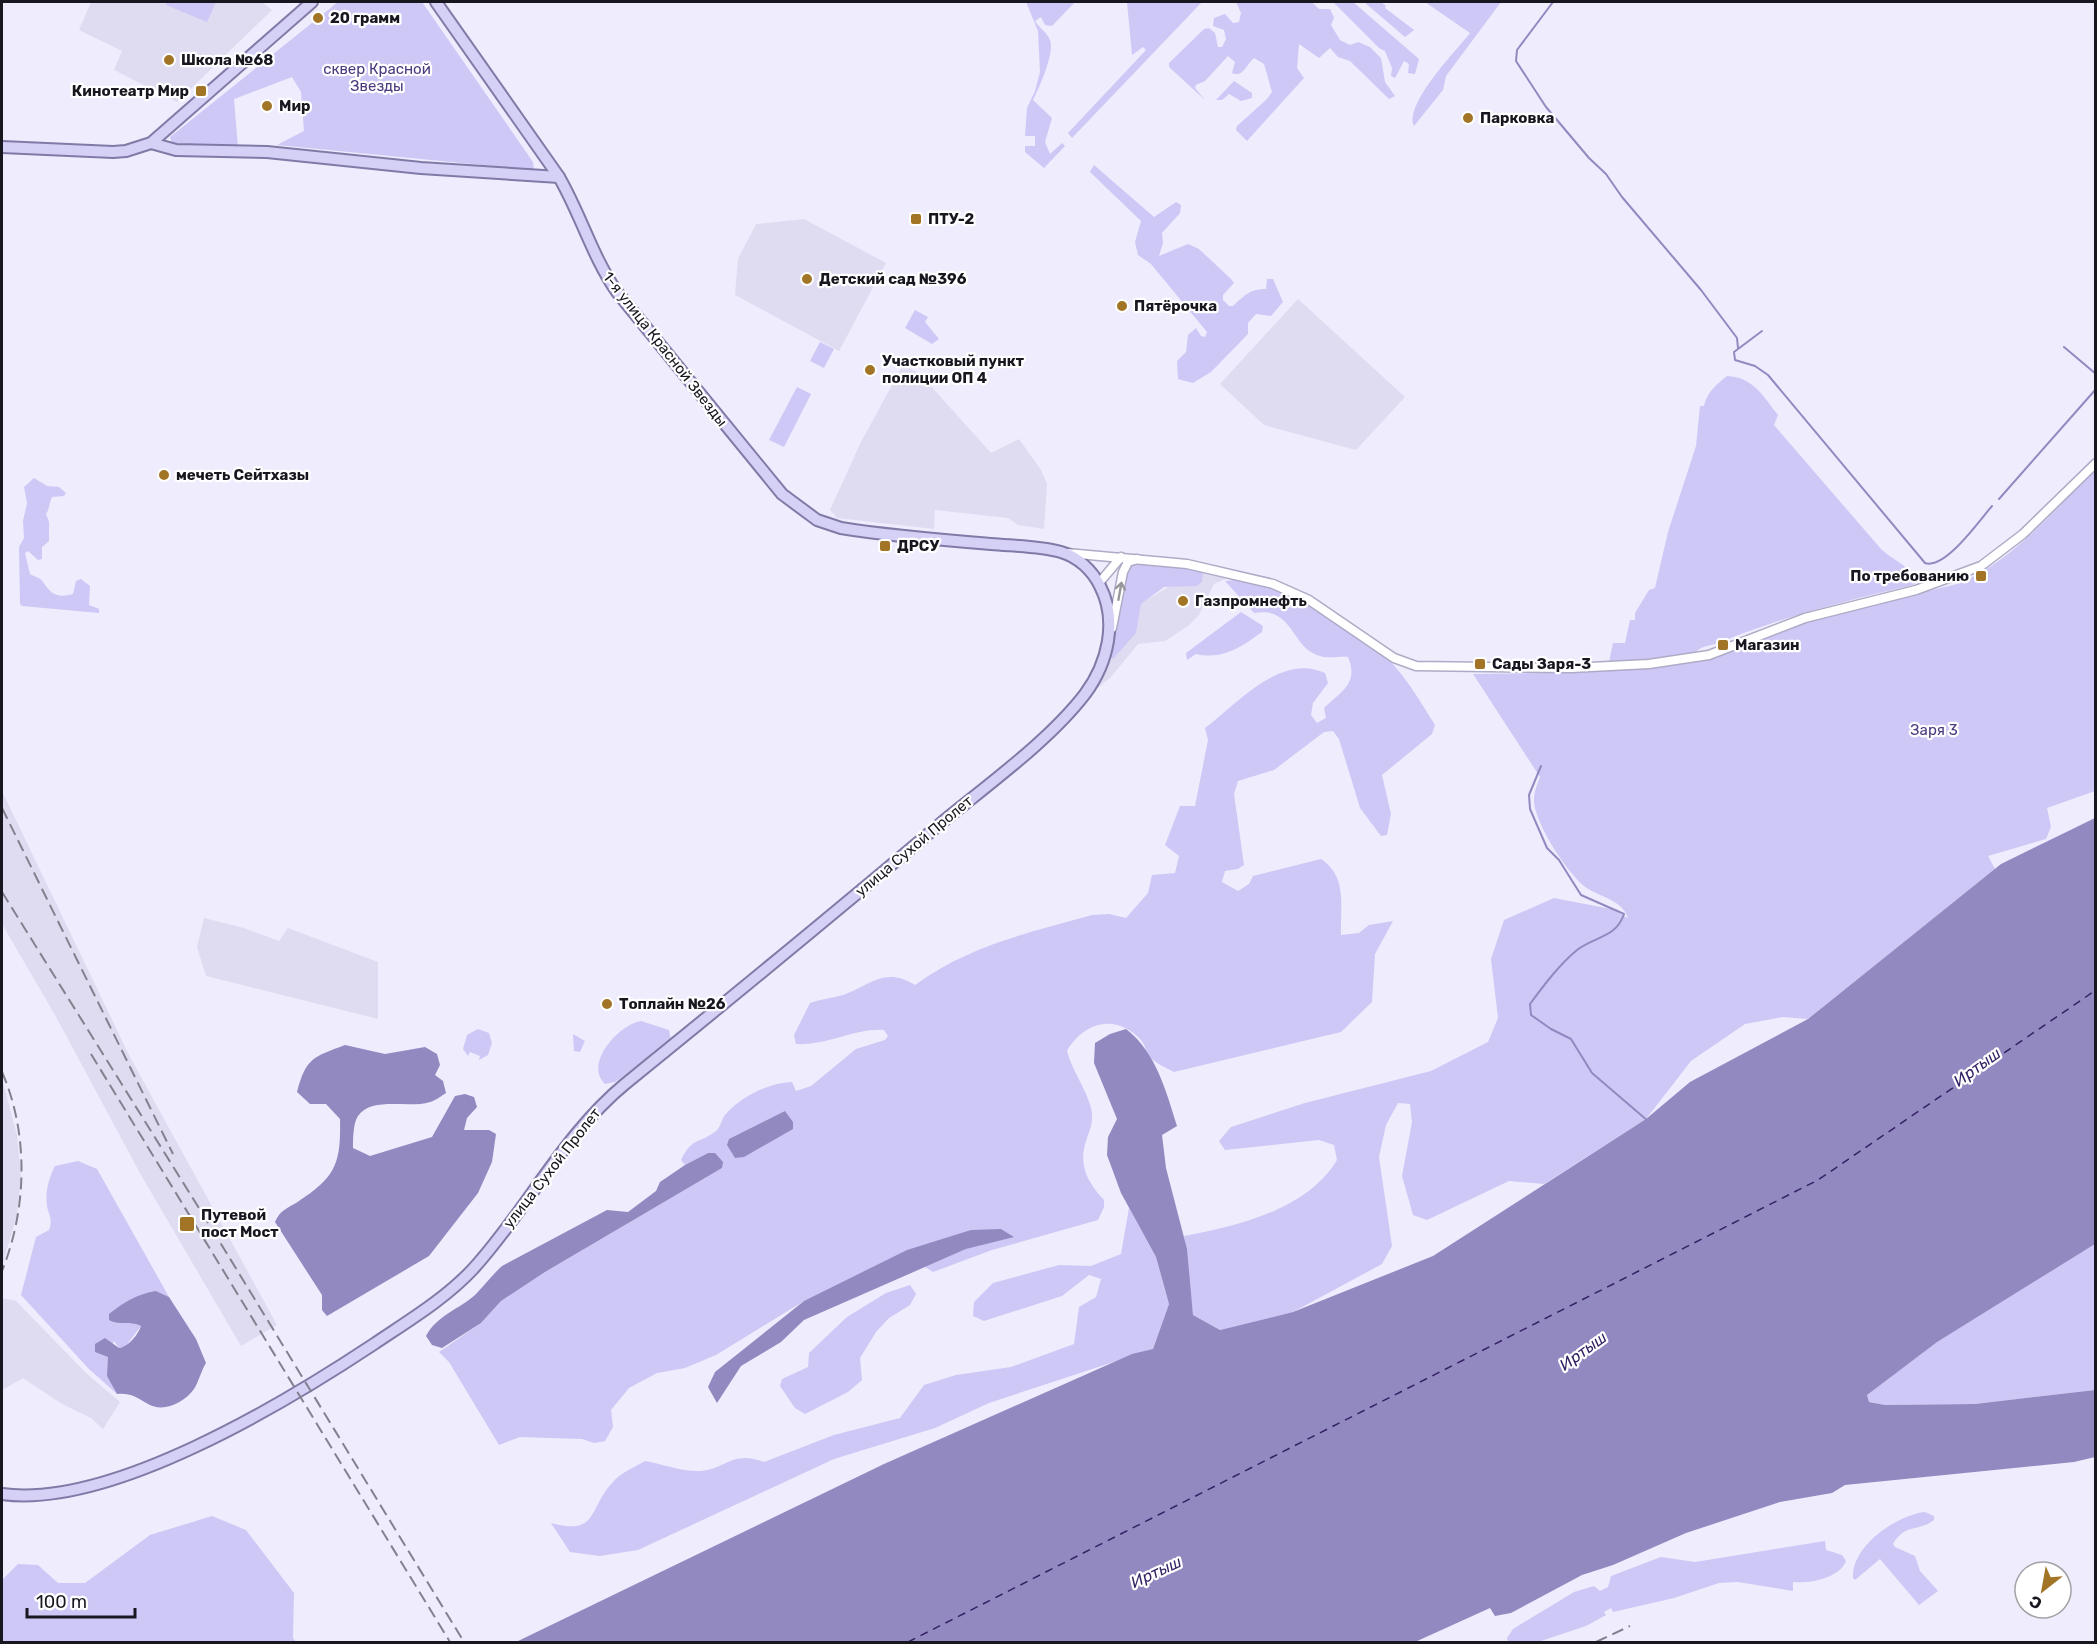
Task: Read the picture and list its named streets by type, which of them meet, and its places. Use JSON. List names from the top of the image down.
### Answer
{
  "streets": {
    "main road": ["1-я улица Красной Звезды", "улица Сухой Пролет"]
  },
  "water": ["Иртыш"],
  "parks": ["сквер Красной Звезды", "Заря 3"],
  "places": {
    "other": [
      "20 грамм",
      "Школа №68",
      "Мир",
      "Парковка",
      "Детский сад №396",
      "Пятёрочка",
      "Участковый пункт полиции ОП 4",
      "мечеть Сейтхазы",
      "Газпромнефть",
      "Топлайн №26"
    ],
    "transit": [
      "Кинотеатр Мир",
      "ПТУ-2",
      "ДРСУ",
      "По требованию",
      "Магазин",
      "Сады Заря-3",
      "Путевой пост Мост"
    ]
  },
  "scale_bar": "100 m",
  "north": "bottom left"
}
